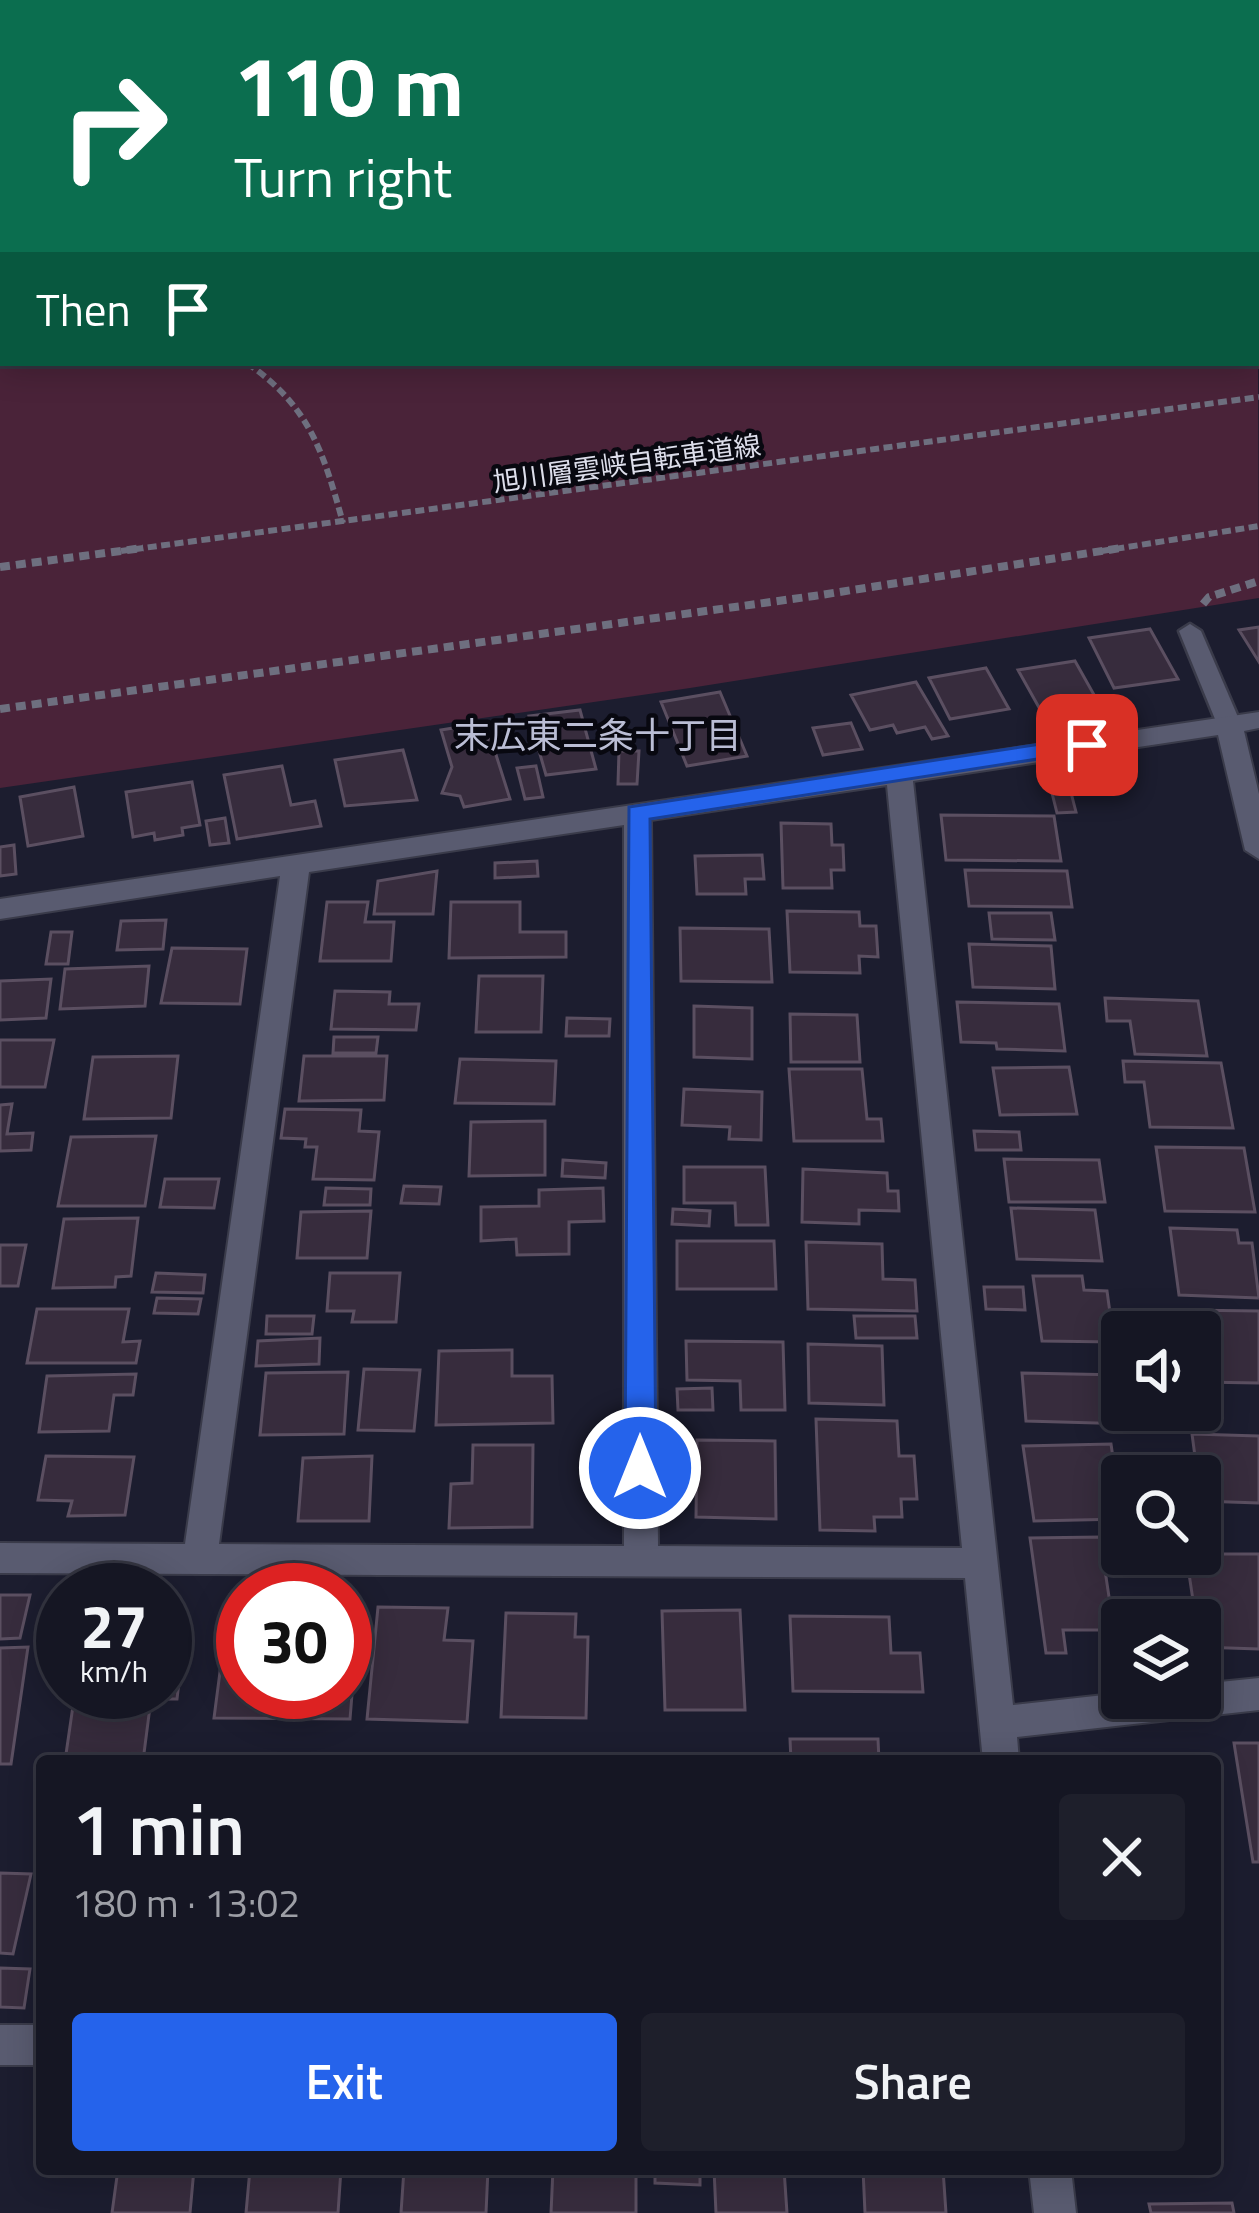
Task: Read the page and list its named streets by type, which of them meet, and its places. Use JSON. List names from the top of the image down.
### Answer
{
  "streets": {
    "path": ["旭川層雲峡自転車道線"]
  },
  "districts": ["末広東二条十丁目"],
  "page": {
    "turn": ["110 m", "Turn right"],
    "then": "Then",
    "speed": "27 km/h",
    "limit": "30",
    "heading": ["1 min", "180 m · 13:02"],
    "buttons": ["Exit", "Share"]
  }
}
